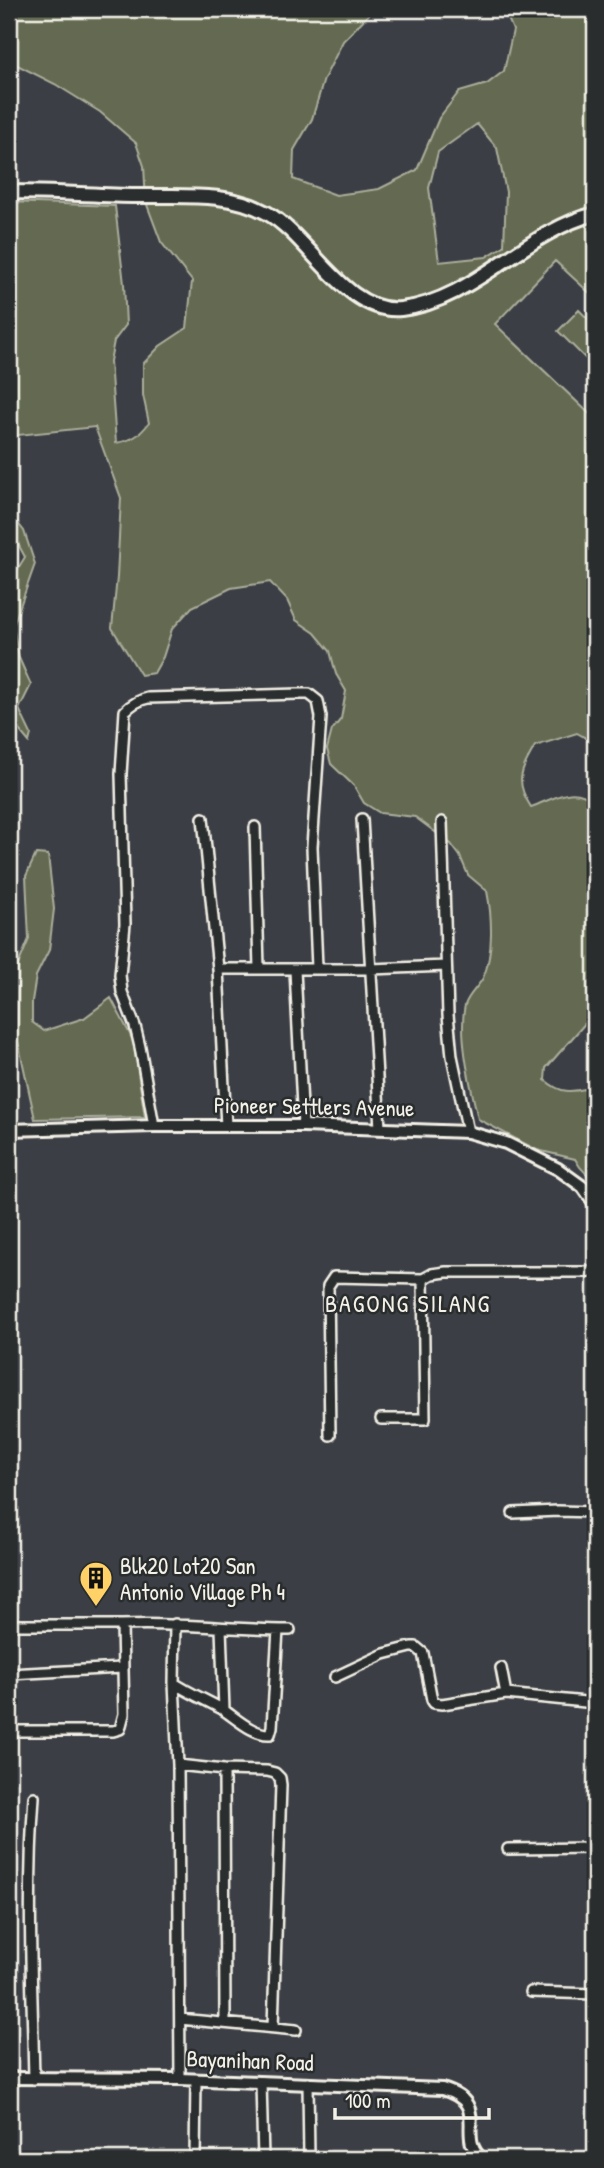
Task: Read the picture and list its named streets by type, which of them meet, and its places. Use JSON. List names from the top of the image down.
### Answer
{
  "streets": {
    "street": ["Pioneer Settlers Avenue", "Bayanihan Road"]
  },
  "districts": ["BAGONG SILANG"],
  "places": {
    "building": ["Blk20 Lot20 San Antonio Village Ph 4"]
  },
  "scale_bar": "100 m"
}
